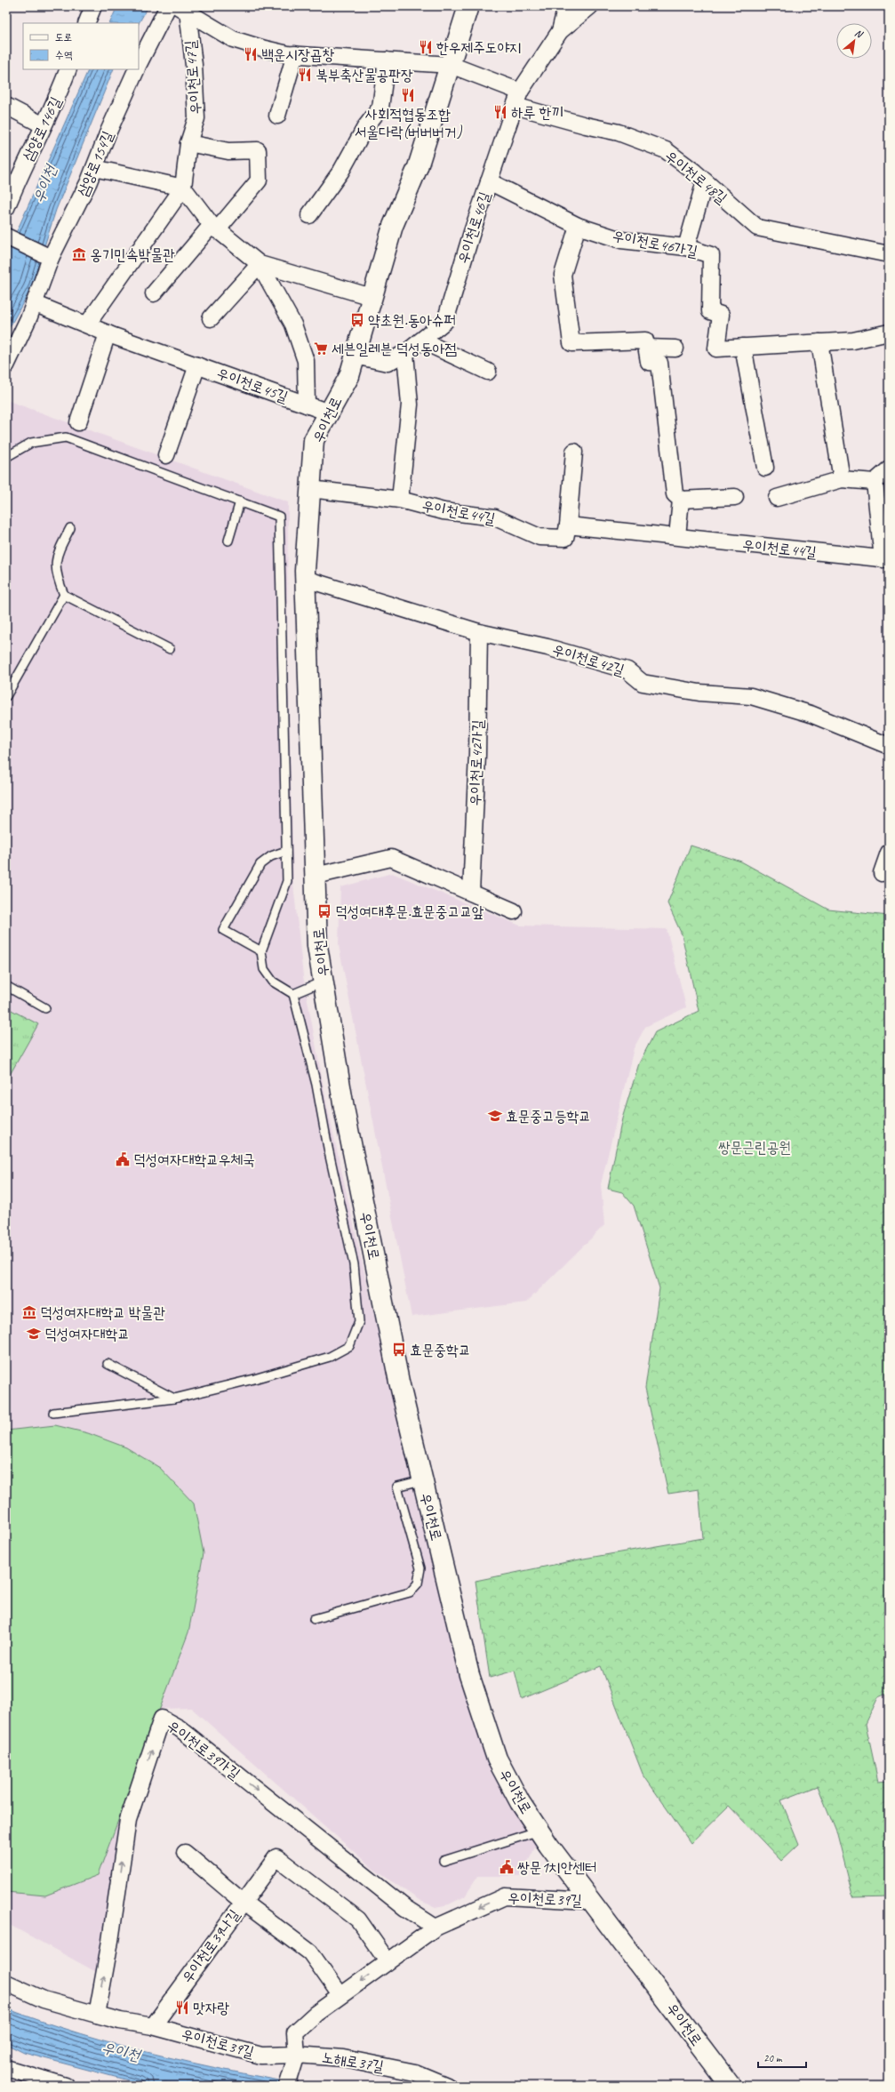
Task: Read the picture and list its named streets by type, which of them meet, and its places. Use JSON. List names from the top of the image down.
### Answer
{
  "streets": {
    "street": [
      "우이천로47길",
      "삼양로146길",
      "삼양로154길",
      "우이천로48길",
      "우이천로46길",
      "우이천로46가길",
      "우이천로45길",
      "우이천로",
      "우이천로44길",
      "우이천로42길",
      "우이천로42가길",
      "우이천로39가길",
      "우이천로39길",
      "우이천로39나길",
      "노해로37길"
    ]
  },
  "crossings": [
    ["삼양로154길", "우이천로45길"],
    ["우이천로48길", "우이천로46길"],
    ["우이천로46길", "우이천로46가길"],
    ["우이천로46길", "우이천로"],
    ["우이천로45길", "우이천로"],
    ["우이천로", "우이천로44길"],
    ["우이천로", "우이천로42길"],
    ["우이천로", "우이천로39길"],
    ["우이천로42길", "우이천로42가길"],
    ["우이천로39가길", "우이천로39길"],
    ["우이천로39길", "우이천로39나길"],
    ["우이천로39길", "노해로37길"]
  ],
  "water": ["우이천"],
  "parks": ["쌍문근린공원"],
  "places": {
    "restaurant": [
      "한우제주도야지",
      "백운시장곱창",
      "북부축산물공판장",
      "사회적협동조합 서울다락(버버버거)",
      "하루 한끼",
      "맛자랑"
    ],
    "museum": ["옹기민속박물관", "덕성여자대학교 박물관"],
    "bus stop": ["약초원.동아슈퍼", "덕성여대후문.효문중고교앞", "효문중학교"],
    "supermarket": ["세븐일레븐 덕성동아점"],
    "school or university": ["효문중고등학교", "덕성여자대학교"],
    "public building": ["덕성여자대학교우체국", "쌍문1치안센터"]
  },
  "legend": ["도로", "수역"],
  "scale_bar": "20 m",
  "north": "top right"
}
